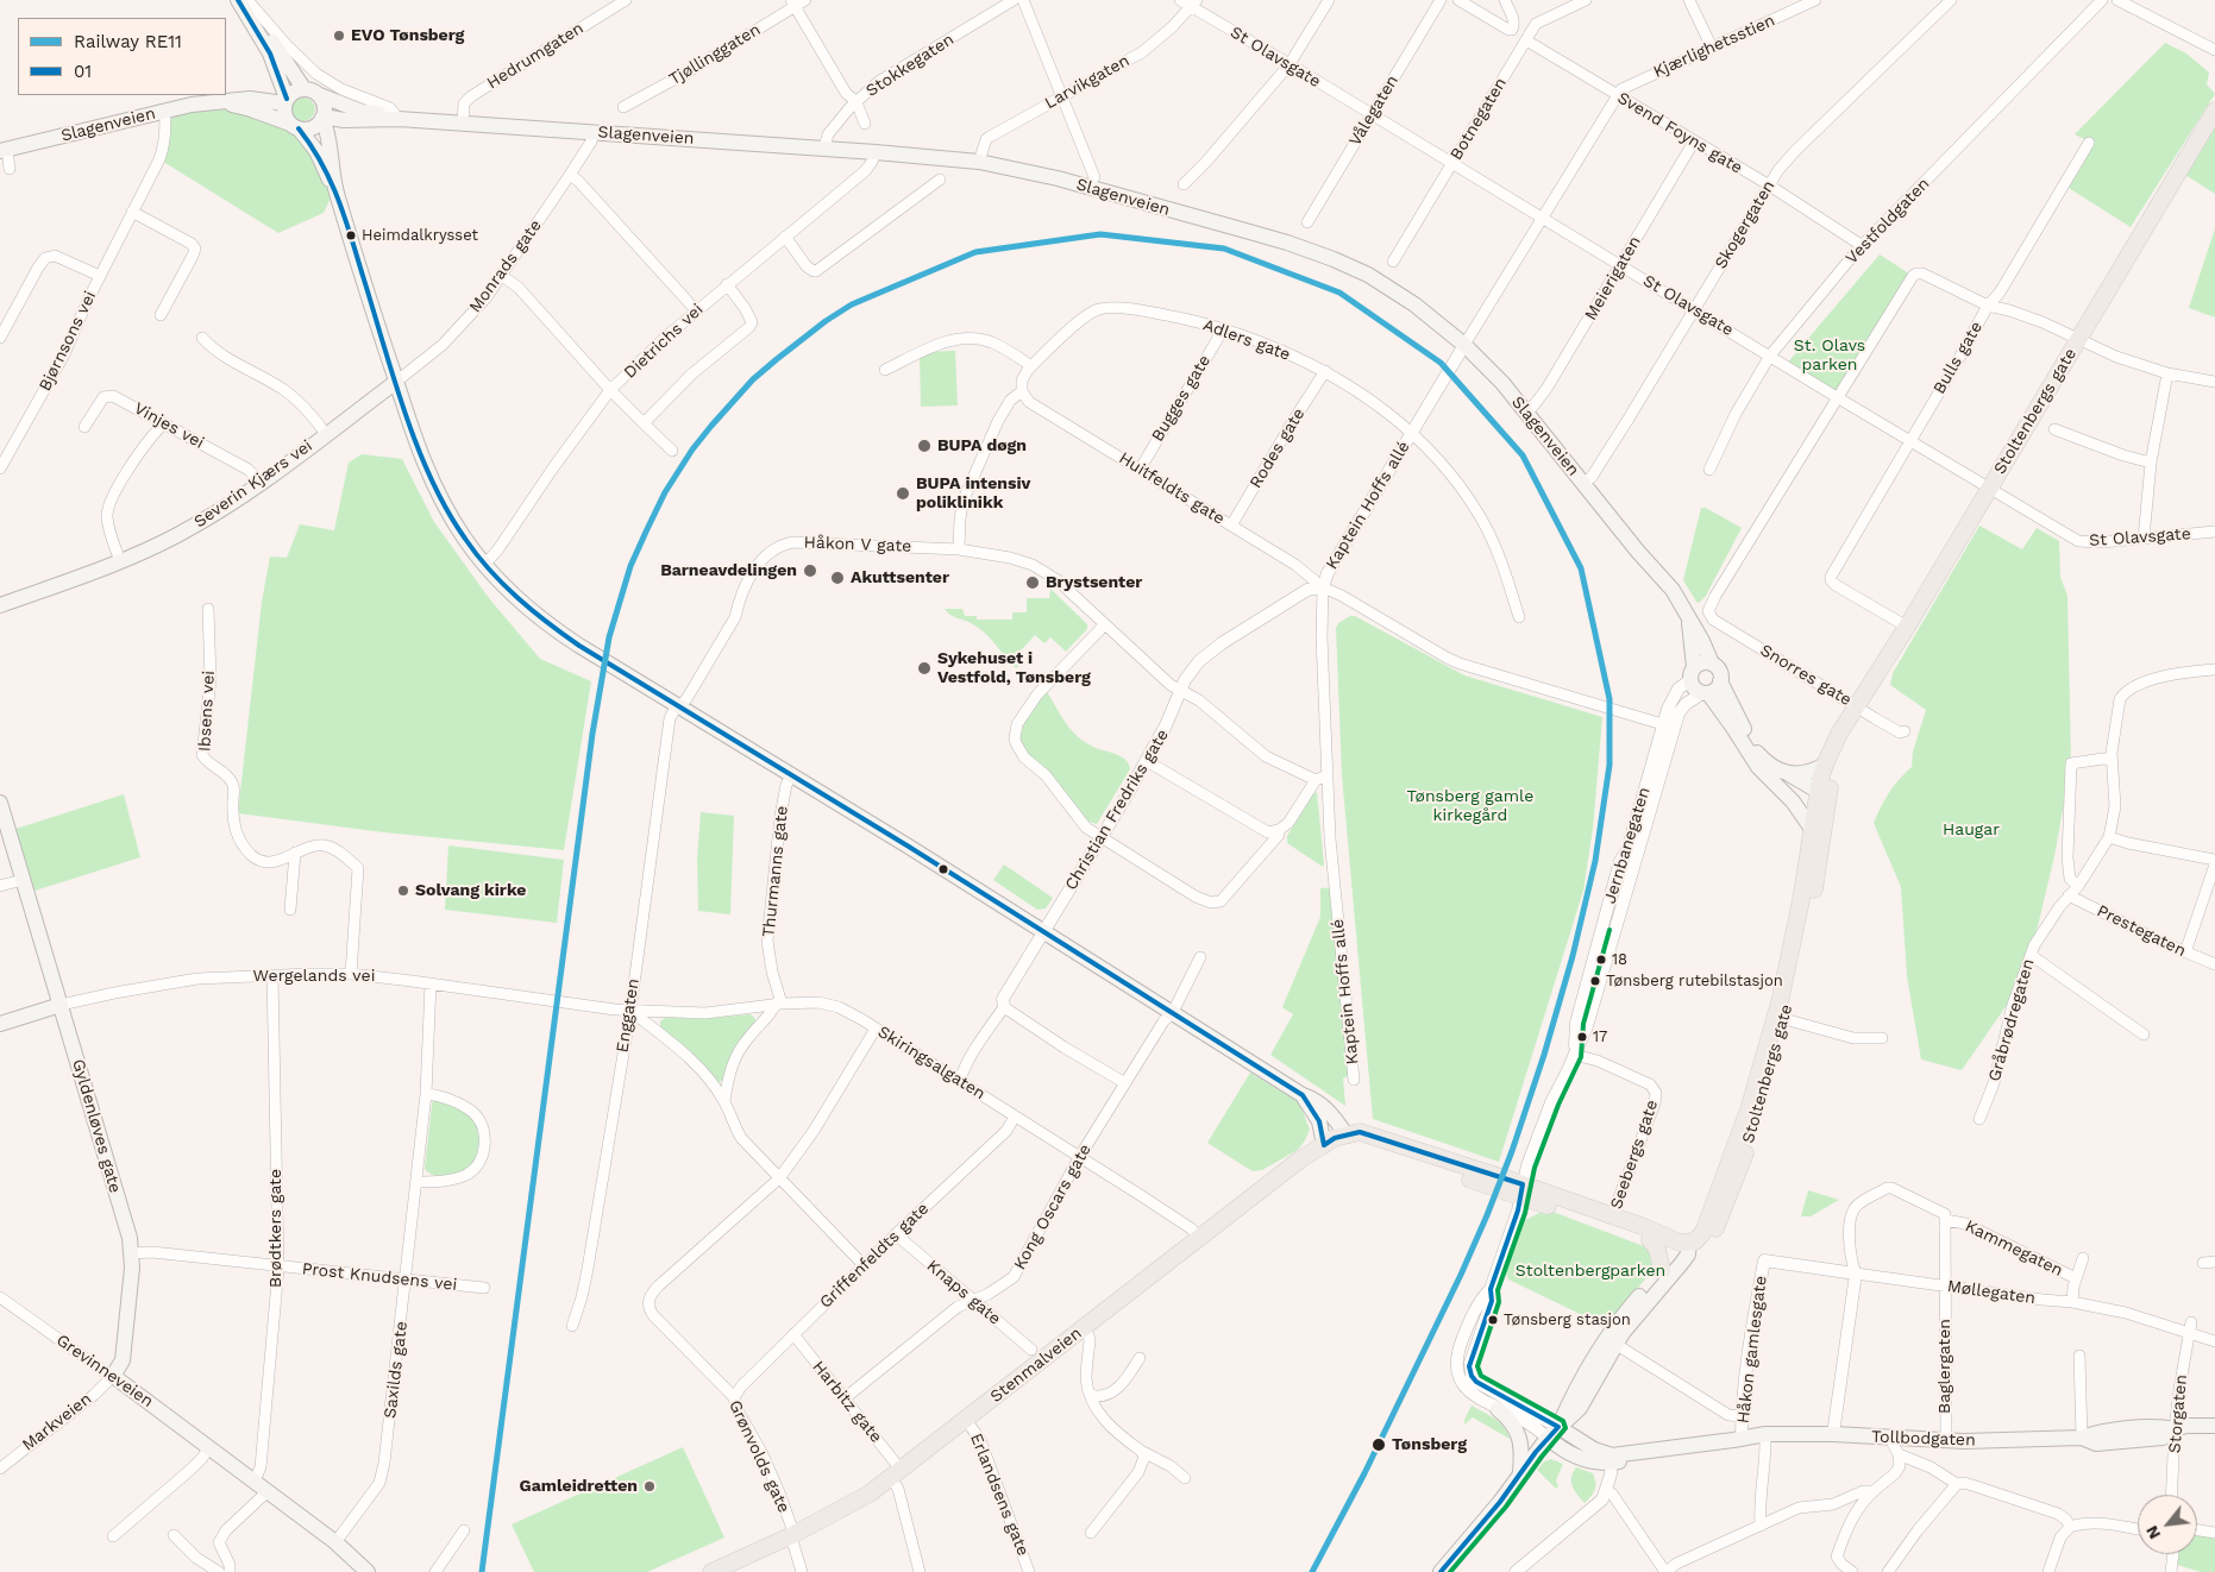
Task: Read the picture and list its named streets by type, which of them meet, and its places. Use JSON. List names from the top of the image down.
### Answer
{
  "streets": {
    "main road": [
      "Slagenveien",
      "Stoltenbergs gate",
      "Severin Kjærs vei",
      "Wergelands vei",
      "Gyldenløves gate",
      "Stenmalveien",
      "Grevinneveien",
      "Tollbodgaten"
    ],
    "street": [
      "Kjærlighetsstien",
      "Tjøllinggaten",
      "Hedrumgaten",
      "St Olavsgate",
      "Stokkegaten",
      "Larvikgaten",
      "Vålegaten",
      "Botnegaten",
      "Svend Foyns gate",
      "Vestfoldgaten",
      "Skogergaten",
      "Monrads gate",
      "Meierigaten",
      "Adlers gate",
      "Bjørnsons vei",
      "Dietrichs vei",
      "Bulls gate",
      "Bugges gate",
      "Vinjes vei",
      "Rodes gate",
      "Huitfeldts gate",
      "Kaptein Hoffs allé",
      "Håkon V gate",
      "Snorres gate",
      "Ibsens vei",
      "Christian Fredriks gate",
      "Jernbanegaten",
      "Thurmanns gate",
      "Prestegaten",
      "Enggaten",
      "Gråbrødregaten",
      "Skiringsalgaten",
      "Seebergs gate",
      "Kong Oscars gate",
      "Brødtkers gate",
      "Kammegaten",
      "Griffenfeldts gate",
      "Prost Knudsens vei",
      "Knaps gate",
      "Møllegaten",
      "Håkon gamlesgate",
      "Baglergaten",
      "Saxilds gate",
      "Harbitz gate",
      "Storgaten",
      "Markveien",
      "Grønvolds gate",
      "Erlandsens gate"
    ]
  },
  "crossings": [
    ["Kjærlighetsstien", "Svend Foyns gate"],
    ["Kjærlighetsstien", "Kaptein Hoffs allé"],
    ["Hedrumgaten", "Slagenveien"],
    ["St Olavsgate", "Larvikgaten"],
    ["St Olavsgate", "Vålegaten"],
    ["St Olavsgate", "Botnegaten"],
    ["St Olavsgate", "Vestfoldgaten"],
    ["St Olavsgate", "Skogergaten"],
    ["St Olavsgate", "Meierigaten"],
    ["St Olavsgate", "Bulls gate"],
    ["St Olavsgate", "Stoltenbergs gate"],
    ["St Olavsgate", "Kaptein Hoffs allé"],
    ["St Olavsgate", "Snorres gate"],
    ["Stokkegaten", "Slagenveien"],
    ["Larvikgaten", "Slagenveien"],
    ["Botnegaten", "Svend Foyns gate"],
    ["Slagenveien", "Skogergaten"],
    ["Slagenveien", "Monrads gate"],
    ["Slagenveien", "Meierigaten"],
    ["Slagenveien", "Bjørnsons vei"],
    ["Slagenveien", "Dietrichs vei"],
    ["Slagenveien", "Stoltenbergs gate"],
    ["Slagenveien", "Kaptein Hoffs allé"],
    ["Slagenveien", "Jernbanegaten"],
    ["Svend Foyns gate", "Vestfoldgaten"],
    ["Svend Foyns gate", "Skogergaten"],
    ["Svend Foyns gate", "Meierigaten"],
    ["Svend Foyns gate", "Kaptein Hoffs allé"],
    ["Monrads gate", "Severin Kjærs vei"],
    ["Adlers gate", "Bugges gate"],
    ["Adlers gate", "Rodes gate"],
    ["Adlers gate", "Huitfeldts gate"],
    ["Adlers gate", "Kaptein Hoffs allé"],
    ["Adlers gate", "Håkon V gate"],
    ["Bulls gate", "Stoltenbergs gate"],
    ["Bugges gate", "Huitfeldts gate"],
    ["Stoltenbergs gate", "Snorres gate"],
    ["Vinjes vei", "Severin Kjærs vei"],
    ["Rodes gate", "Huitfeldts gate"],
    ["Huitfeldts gate", "Kaptein Hoffs allé"],
    ["Huitfeldts gate", "Christian Fredriks gate"],
    ["Huitfeldts gate", "Jernbanegaten"],
    ["Kaptein Hoffs allé", "Christian Fredriks gate"],
    ["Håkon V gate", "Christian Fredriks gate"],
    ["Håkon V gate", "Enggaten"],
    ["Ibsens vei", "Wergelands vei"],
    ["Christian Fredriks gate", "Skiringsalgaten"],
    ["Jernbanegaten", "Seebergs gate"],
    ["Jernbanegaten", "Tollbodgaten"],
    ["Thurmanns gate", "Skiringsalgaten"],
    ["Prestegaten", "Gråbrødregaten"],
    ["Wergelands vei", "Enggaten"],
    ["Wergelands vei", "Skiringsalgaten"],
    ["Wergelands vei", "Gyldenløves gate"],
    ["Wergelands vei", "Brødtkers gate"],
    ["Wergelands vei", "Saxilds gate"],
    ["Enggaten", "Skiringsalgaten"],
    ["Skiringsalgaten", "Kong Oscars gate"],
    ["Skiringsalgaten", "Griffenfeldts gate"],
    ["Skiringsalgaten", "Stenmalveien"],
    ["Gyldenløves gate", "Prost Knudsens vei"],
    ["Gyldenløves gate", "Grevinneveien"],
    ["Gyldenløves gate", "Markveien"],
    ["Kong Oscars gate", "Knaps gate"],
    ["Kong Oscars gate", "Harbitz gate"],
    ["Brødtkers gate", "Prost Knudsens vei"],
    ["Brødtkers gate", "Grevinneveien"],
    ["Kammegaten", "Møllegaten"],
    ["Kammegaten", "Baglergaten"],
    ["Griffenfeldts gate", "Knaps gate"],
    ["Griffenfeldts gate", "Harbitz gate"],
    ["Griffenfeldts gate", "Grønvolds gate"],
    ["Prost Knudsens vei", "Saxilds gate"],
    ["Møllegaten", "Håkon gamlesgate"],
    ["Møllegaten", "Baglergaten"],
    ["Møllegaten", "Storgaten"],
    ["Håkon gamlesgate", "Tollbodgaten"],
    ["Stenmalveien", "Harbitz gate"],
    ["Stenmalveien", "Grønvolds gate"],
    ["Stenmalveien", "Erlandsens gate"],
    ["Baglergaten", "Tollbodgaten"],
    ["Saxilds gate", "Grevinneveien"],
    ["Grevinneveien", "Markveien"],
    ["Storgaten", "Tollbodgaten"]
  ],
  "parks": [
    "St. Olavs parken",
    "Tønsberg gamle kirkegård",
    "Haugar",
    "Stoltenbergparken"
  ],
  "places": [
    "EVO Tønsberg",
    "Heimdalkrysset",
    "BUPA døgn",
    "BUPA intensiv poliklinikk",
    "Barneavdelingen",
    "Akuttsenter",
    "Brystsenter",
    "Sykehuset i Vestfold, Tønsberg",
    "Solvang kirke",
    "18",
    "Tønsberg rutebilstasjon",
    "17",
    "Tønsberg stasjon",
    "Tønsberg",
    "Gamleidretten"
  ],
  "lines": ["transit line 01", "rail line RE11"],
  "legend": ["Railway RE11", "01"],
  "north": "bottom left"
}
